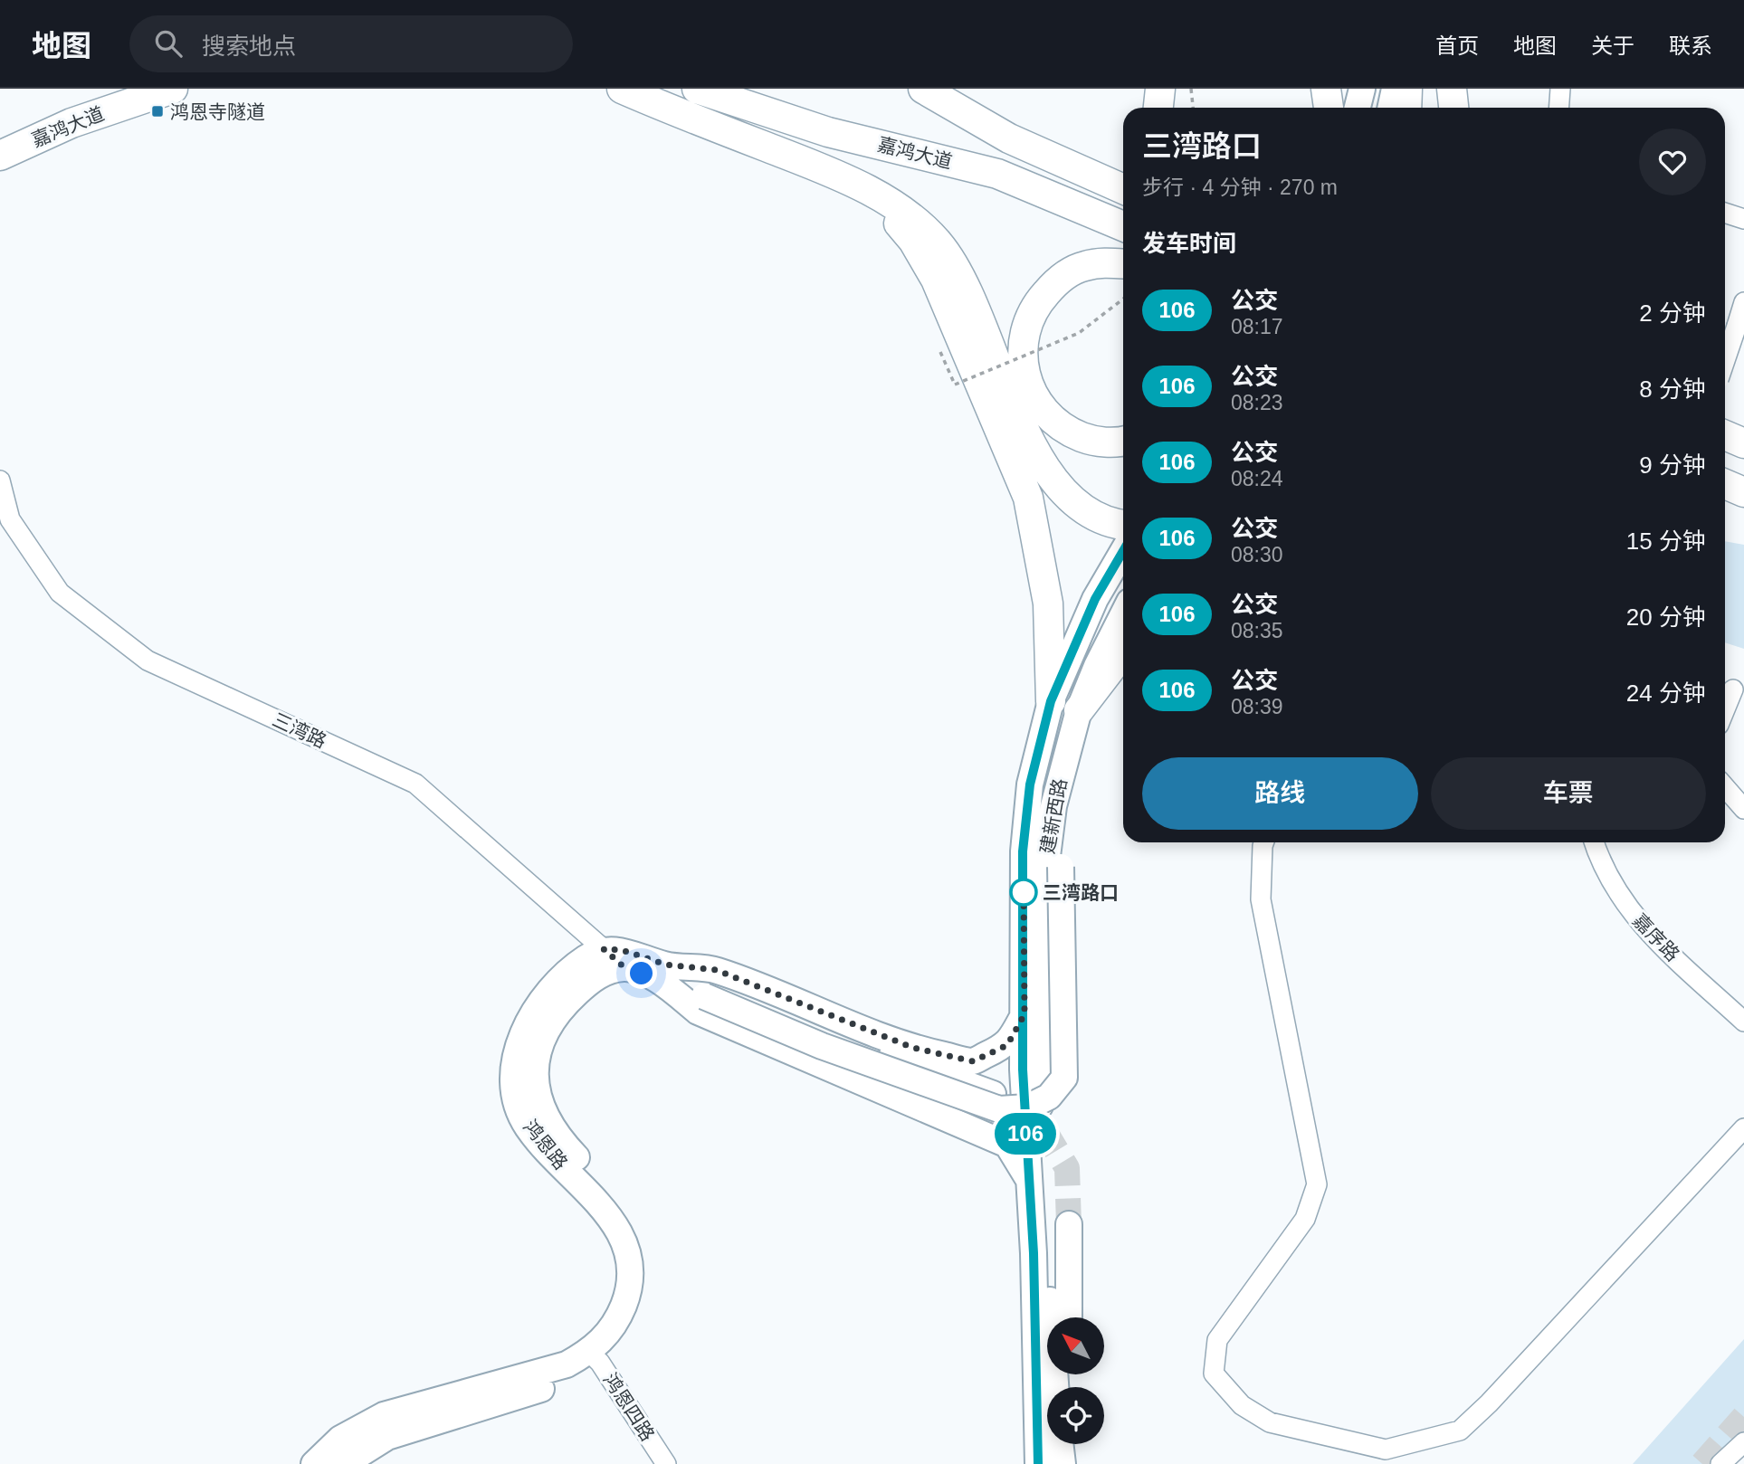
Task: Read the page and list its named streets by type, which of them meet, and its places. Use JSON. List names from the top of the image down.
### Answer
{
  "streets": {
    "highway": ["嘉鸿大道"],
    "main road": ["建新西路", "鸿恩路"],
    "street": ["三湾路", "嘉序路", "鸿恩四路"]
  },
  "crossings": [
    ["三湾路", "鸿恩路"],
    ["鸿恩路", "鸿恩四路"]
  ],
  "places": {
    "transit": ["鸿恩寺隧道"],
    "other": ["三湾路口"]
  },
  "lines": ["bus line 106"],
  "north": "top left",
  "page": {
    "header": "地图",
    "search": "搜索地点",
    "nav": [
      "首页",
      "地图",
      "关于",
      "联系"
    ],
    "on_map": "106",
    "heading": [
      ["三湾路口", "步行 · 4 分钟 · 270 m"],
      "发车时间"
    ],
    "list": [
      {
        "mark": "106",
        "name": "公交",
        "note": "08:17",
        "value": "2 分钟"
      },
      {
        "mark": "106",
        "name": "公交",
        "note": "08:23",
        "value": "8 分钟"
      },
      {
        "mark": "106",
        "name": "公交",
        "note": "08:24",
        "value": "9 分钟"
      },
      {
        "mark": "106",
        "name": "公交",
        "note": "08:30",
        "value": "15 分钟"
      },
      {
        "mark": "106",
        "name": "公交",
        "note": "08:35",
        "value": "20 分钟"
      },
      {
        "mark": "106",
        "name": "公交",
        "note": "08:39",
        "value": "24 分钟"
      }
    ],
    "buttons": ["路线", "车票"]
  }
}
